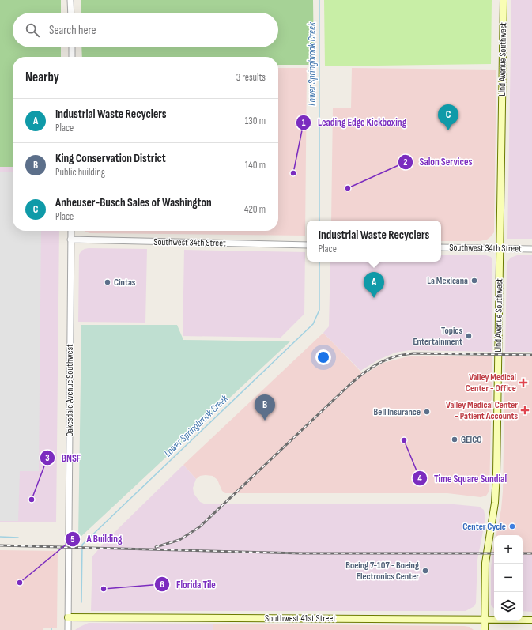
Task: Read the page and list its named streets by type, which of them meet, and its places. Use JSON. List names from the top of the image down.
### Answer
{
  "streets": {
    "main road": ["Lind Avenue Southwest", "Southwest 41st Street"],
    "street": ["Southwest 34th Street", "Oakesdale Avenue Southwest"]
  },
  "crossings": [
    ["Lind Avenue Southwest", "Southwest 34th Street"],
    ["Lind Avenue Southwest", "Southwest 41st Street"],
    ["Southwest 34th Street", "Oakesdale Avenue Southwest"],
    ["Oakesdale Avenue Southwest", "Southwest 41st Street"]
  ],
  "water": ["Lower Springbrook Creek"],
  "places": {
    "other": [
      "Leading Edge Kickboxing",
      "Salon Services",
      "La Mexicana",
      "Cintas",
      "Topics Entertainment",
      "Bell Insurance",
      "GEICO",
      "Time Square Sundial",
      "BNSF",
      "Center Cycle",
      "Boeing 7-107 - Boeing Electronics Center",
      "A Building",
      "Florida Tile"
    ],
    "health": ["Valley Medical Center - Office", "Valley Medical Center - Patient Accounts"]
  },
  "page": {
    "search": "Search here",
    "heading": ["Nearby", "3 results"],
    "list": [
      {
        "mark": "A",
        "name": "Industrial Waste Recyclers",
        "note": "Place",
        "value": "130 m"
      },
      {
        "mark": "B",
        "name": "King Conservation District",
        "note": "Public building",
        "value": "140 m"
      },
      {
        "mark": "C",
        "name": "Anheuser-Busch Sales of Washington",
        "note": "Place",
        "value": "420 m"
      }
    ],
    "pins": ["C", "A", "B"],
    "popup": ["Industrial Waste Recyclers", "Place"],
    "map_buttons": ["+", "−"]
  }
}
